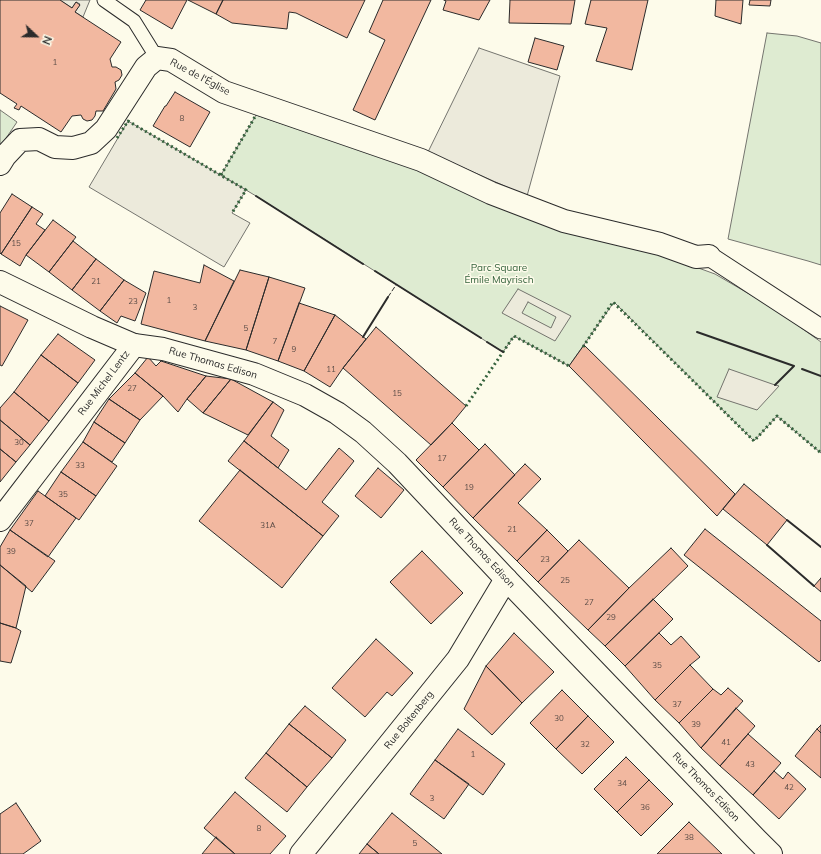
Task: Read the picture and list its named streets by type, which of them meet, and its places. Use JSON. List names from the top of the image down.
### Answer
{
  "streets": {
    "street": [
      "Rue de l'Église",
      "Rue Thomas Edison",
      "Rue Michel Lentz",
      "Rue Boitenberg"
    ]
  },
  "crossings": [
    ["Rue Thomas Edison", "Rue Michel Lentz"],
    ["Rue Thomas Edison", "Rue Boitenberg"]
  ],
  "parks": ["Parc Square Émile Mayrisch"],
  "house_numbers": [
    "1",
    "8",
    "15",
    "21",
    "1",
    "23",
    "3",
    "5",
    "7",
    "9",
    "11",
    "27",
    "15",
    "30",
    "17",
    "33",
    "19",
    "35",
    "37",
    "31A",
    "21",
    "39",
    "23",
    "25",
    "27",
    "29",
    "35",
    "37",
    "30",
    "39",
    "41",
    "32",
    "1",
    "43",
    "34",
    "42",
    "3",
    "36",
    "8",
    "38",
    "5"
  ],
  "north": "right"
}
